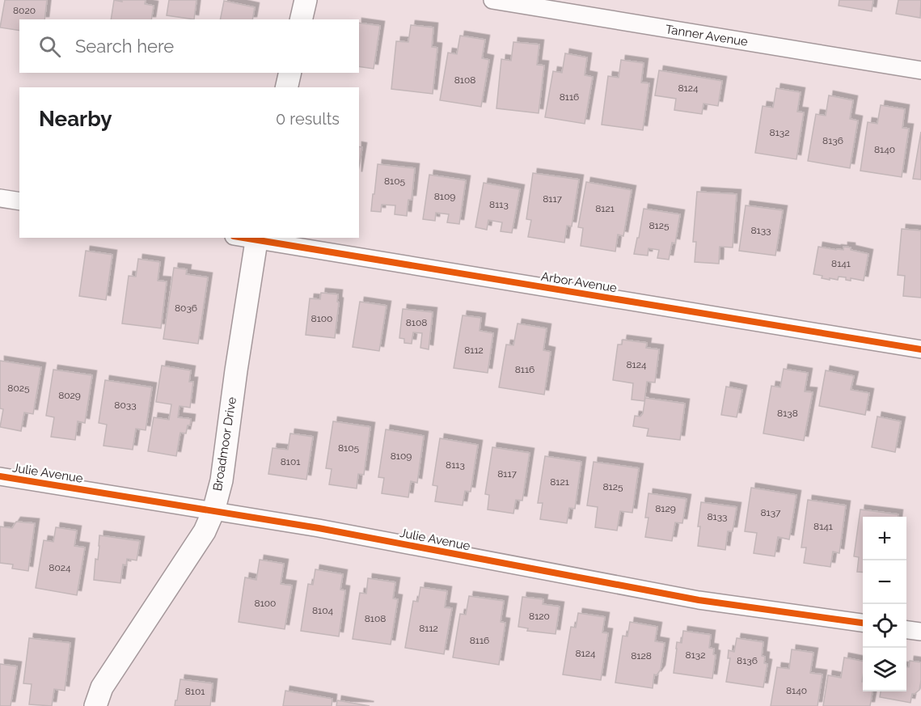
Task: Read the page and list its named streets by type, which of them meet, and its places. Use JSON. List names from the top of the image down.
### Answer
{
  "streets": {
    "street": [
      "Tanner Avenue",
      "Arbor Avenue",
      "Broadmoor Drive",
      "Julie Avenue"
    ]
  },
  "crossings": [
    ["Arbor Avenue", "Broadmoor Drive"],
    ["Broadmoor Drive", "Julie Avenue"]
  ],
  "house_numbers": [
    "8020",
    "8108",
    "8124",
    "8116",
    "8132",
    "8136",
    "8140",
    "8105",
    "8109",
    "8117",
    "8113",
    "8121",
    "8125",
    "8133",
    "8141",
    "8036",
    "8100",
    "8108",
    "8112",
    "8124",
    "8116",
    "8025",
    "8029",
    "8033",
    "8138",
    "8105",
    "8109",
    "8101",
    "8113",
    "8117",
    "8121",
    "8125",
    "8129",
    "8137",
    "8133",
    "8141",
    "8024",
    "8100",
    "8104",
    "8120",
    "8108",
    "8112",
    "8116",
    "8124",
    "8132",
    "8128",
    "8136",
    "8140",
    "8101"
  ],
  "page": {
    "search": "Search here",
    "heading": ["Nearby", "0 results"],
    "map_buttons": ["+", "−"]
  }
}
